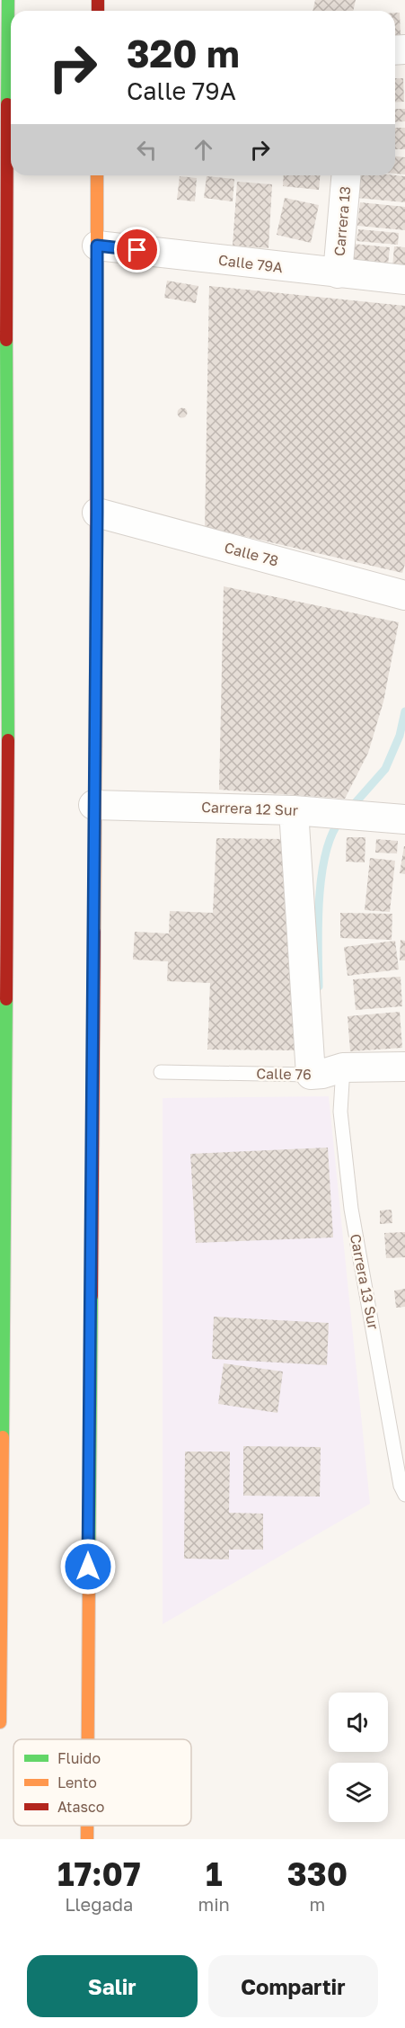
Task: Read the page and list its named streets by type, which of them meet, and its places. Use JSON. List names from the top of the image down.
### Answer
{
  "streets": {
    "street": [
      "Carrera 13",
      "Calle 79A",
      "Calle 78",
      "Carrera 12 Sur",
      "Calle 76"
    ],
    "lane": ["Carrera 13 Sur"]
  },
  "crossings": [
    ["Carrera 13", "Calle 79A"],
    ["Calle 76", "Carrera 13 Sur"]
  ],
  "legend": ["Fluido", "Lento", "Atasco"],
  "page": {
    "turn": ["320 m", "Calle 79A"],
    "eta": [
      "17:07",
      "Llegada",
      "1",
      "min",
      "330",
      "m"
    ],
    "buttons": ["Salir", "Compartir"]
  }
}
